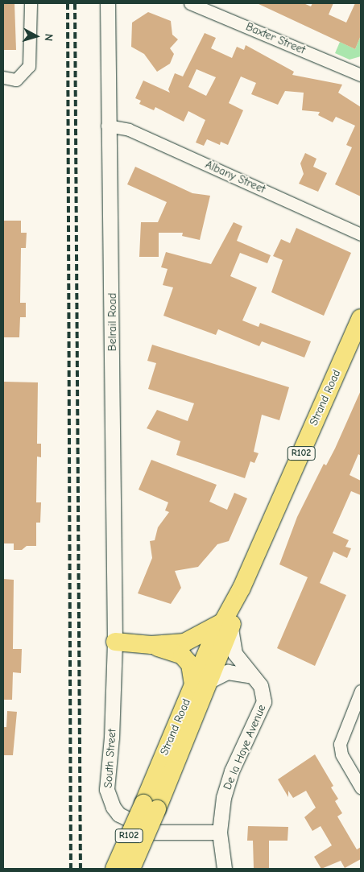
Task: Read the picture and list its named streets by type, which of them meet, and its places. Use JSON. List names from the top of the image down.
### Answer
{
  "streets": {
    "main road": ["Strand Road", "R102"],
    "street": [
      "Baxter Street",
      "Albany Street",
      "Belrail Road",
      "De la Haye Avenue",
      "South Street"
    ]
  },
  "crossings": [
    ["Albany Street", "Belrail Road"],
    ["Belrail Road", "South Street"],
    ["Strand Road", "De la Haye Avenue"],
    ["De la Haye Avenue", "South Street"]
  ],
  "north": "right"
}
